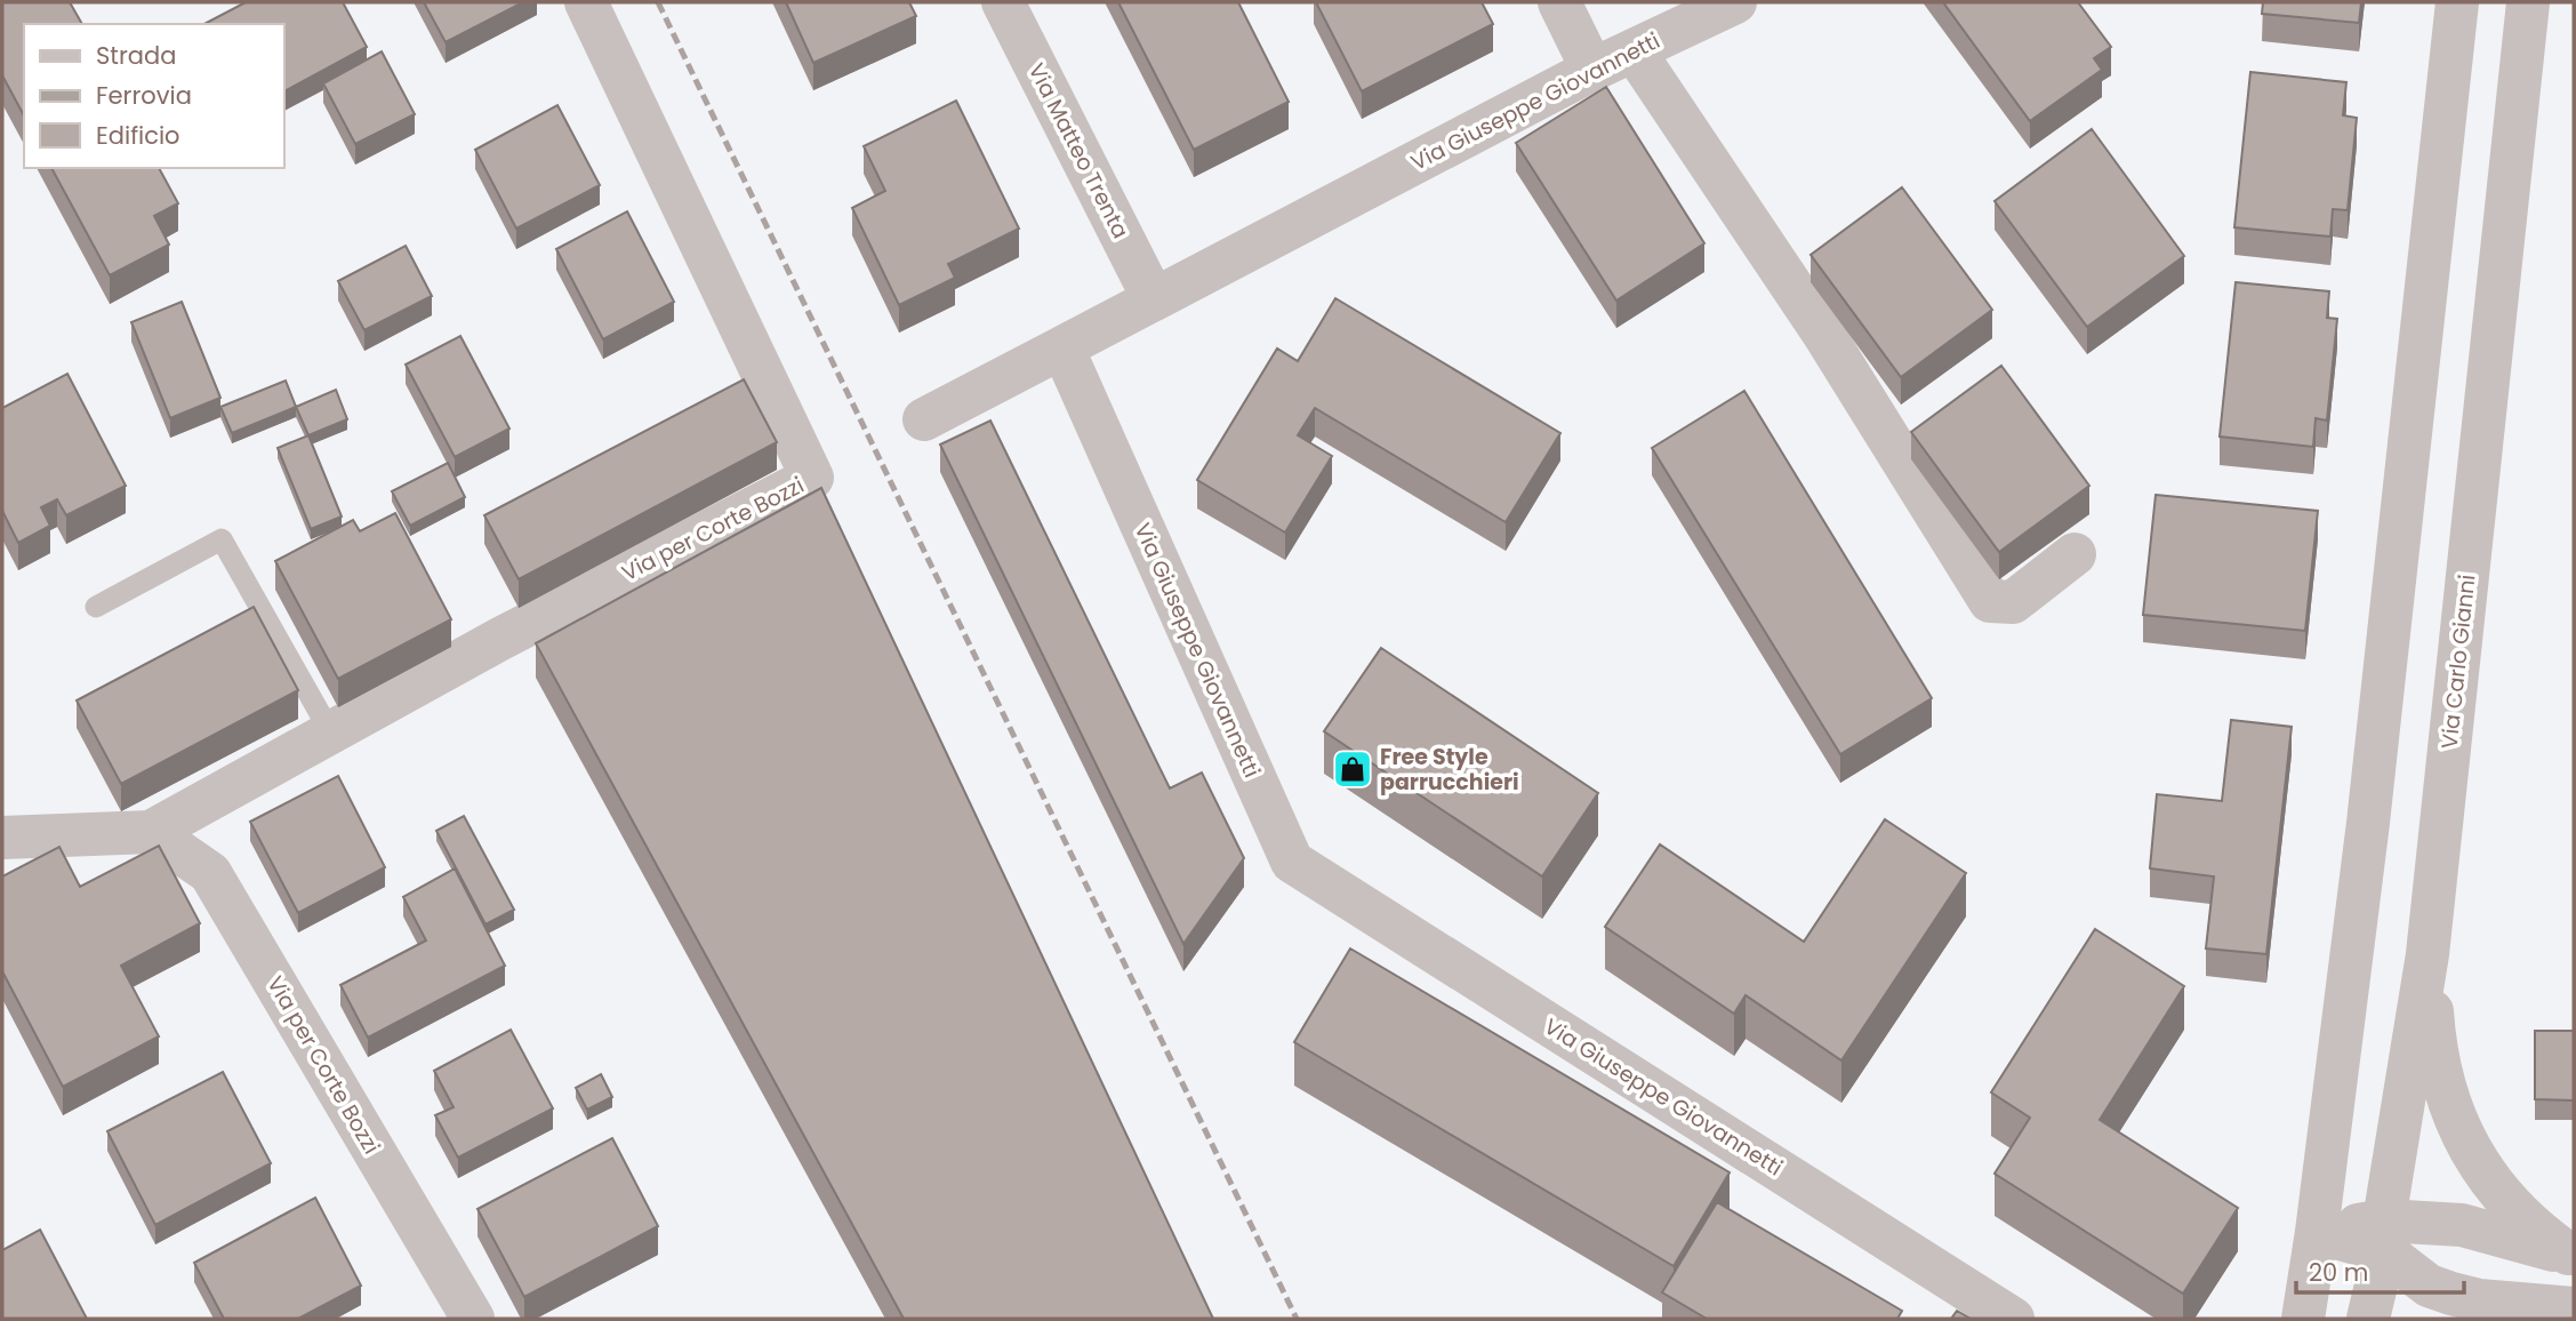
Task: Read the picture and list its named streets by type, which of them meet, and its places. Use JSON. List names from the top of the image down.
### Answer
{
  "streets": {
    "street": [
      "Via Giuseppe Giovannetti",
      "Via Matteo Trenta",
      "Via per Corte Bozzi",
      "Via Carlo Gianni"
    ]
  },
  "crossings": [
    ["Via Giuseppe Giovannetti", "Via Matteo Trenta"]
  ],
  "places": {
    "shop": ["Free Style parrucchieri"]
  },
  "legend": ["Strada", "Ferrovia", "Edificio"],
  "scale_bar": "20 m"
}
